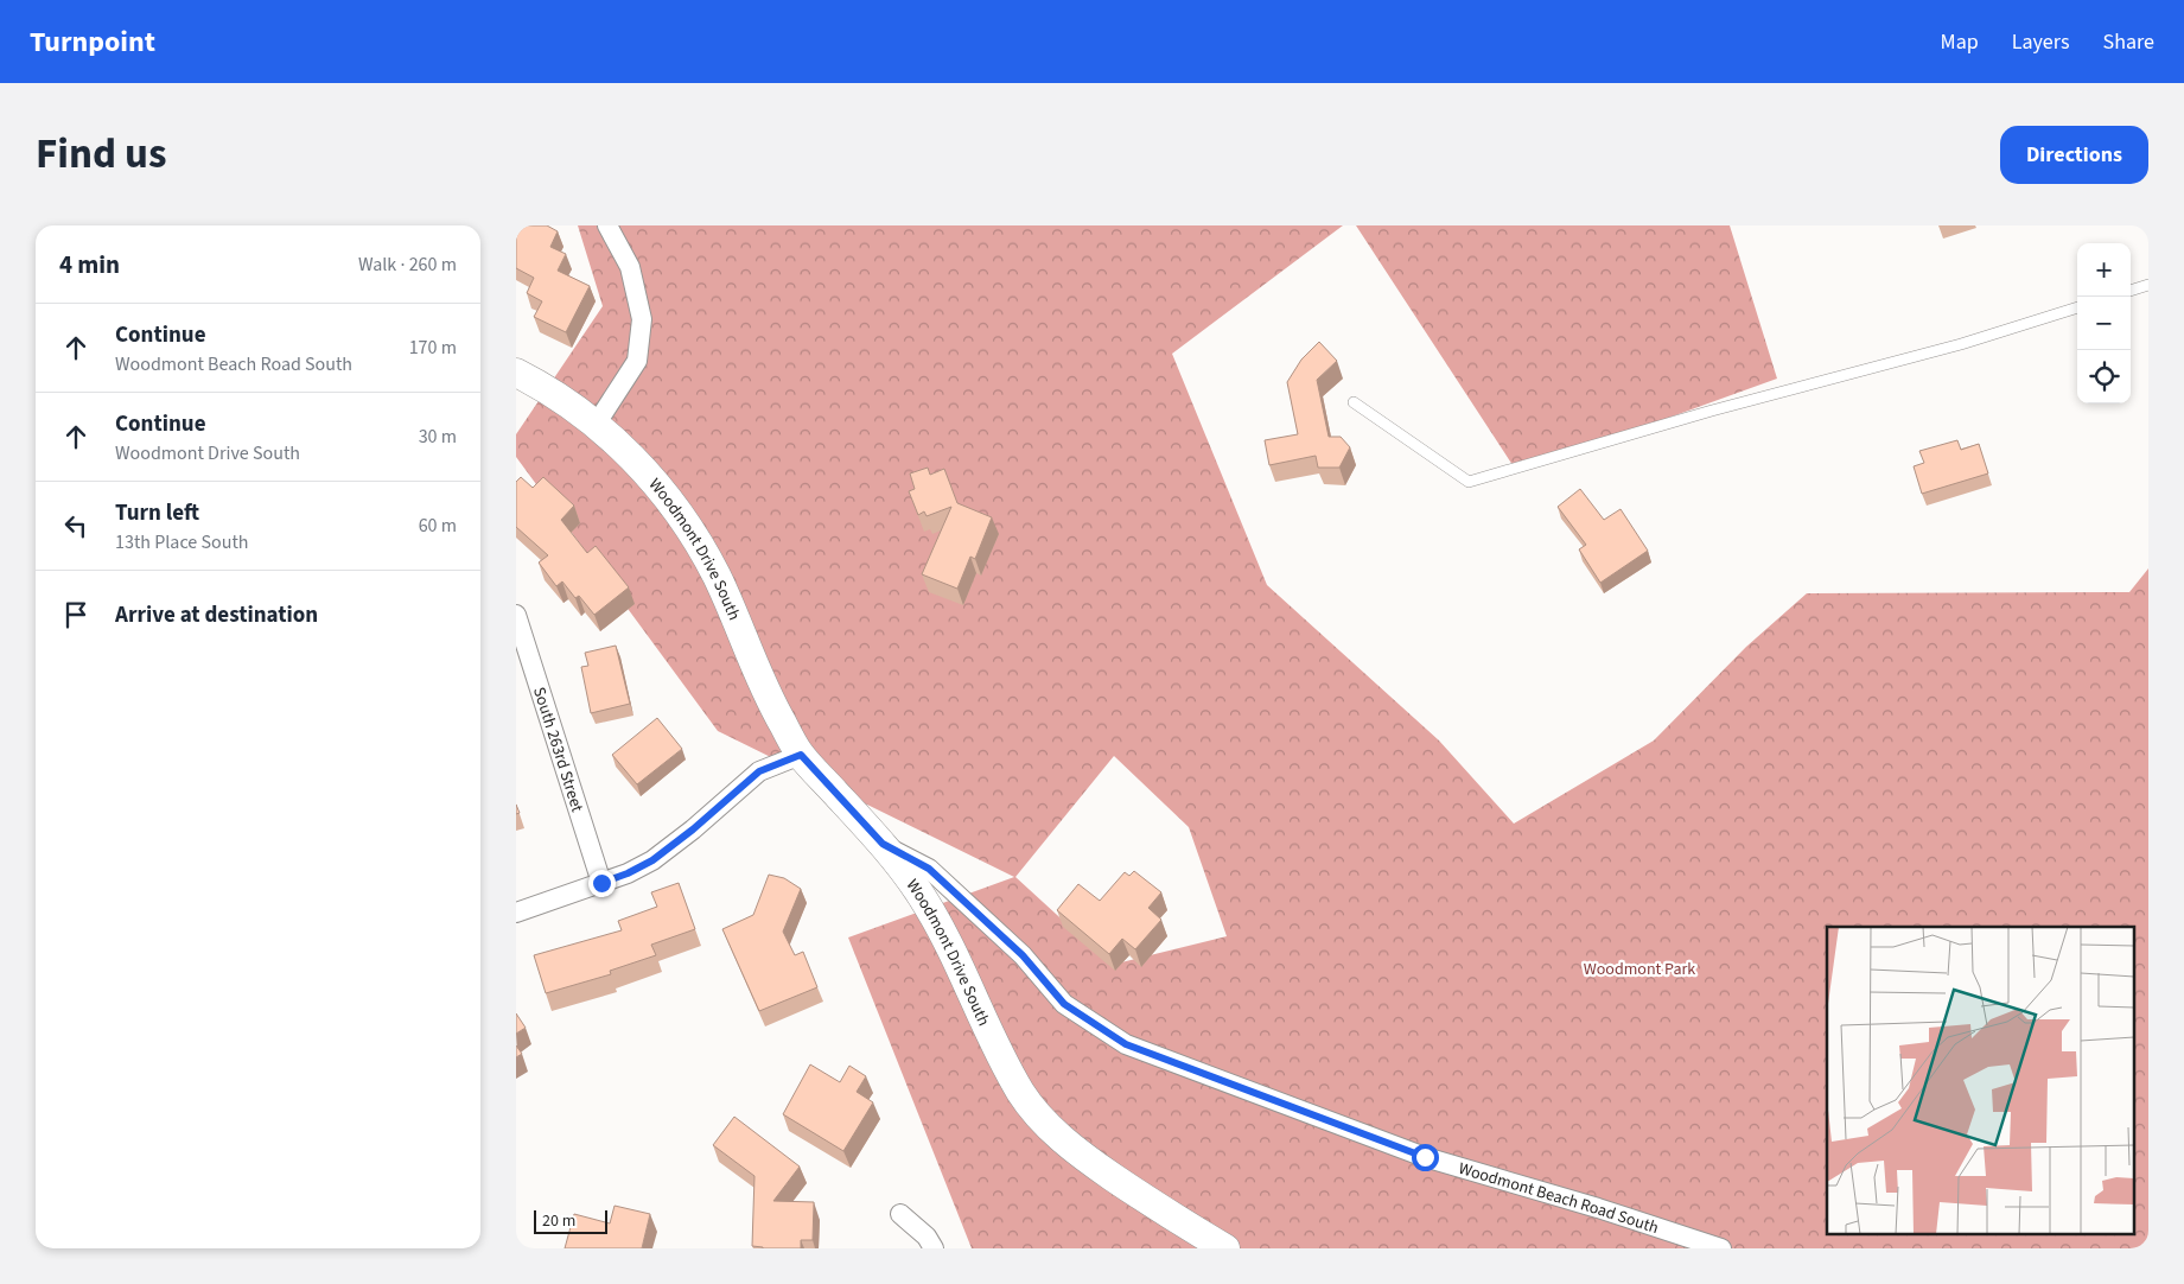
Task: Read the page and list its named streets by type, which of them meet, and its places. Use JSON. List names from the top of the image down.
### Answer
{
  "streets": {
    "main road": ["Woodmont Drive South"],
    "street": ["South 263rd Street", "Woodmont Beach Road South"]
  },
  "crossings": [
    ["Woodmont Drive South", "Woodmont Beach Road South"]
  ],
  "parks": ["Woodmont Park"],
  "scale_bar": "20 m",
  "page": {
    "header": "Turnpoint",
    "nav": ["Map", "Layers", "Share"],
    "title": "Find us",
    "buttons": "Directions",
    "heading": ["4 min", "Walk · 260 m"],
    "map_buttons": ["+", "−"],
    "list": [
      ["Continue", "Woodmont Beach Road South", "170 m"],
      ["Continue", "Woodmont Drive South", "30 m"],
      ["Turn left", "13th Place South", "60 m"],
      "Arrive at destination"
    ],
    "scale": "20 m"
  }
}
